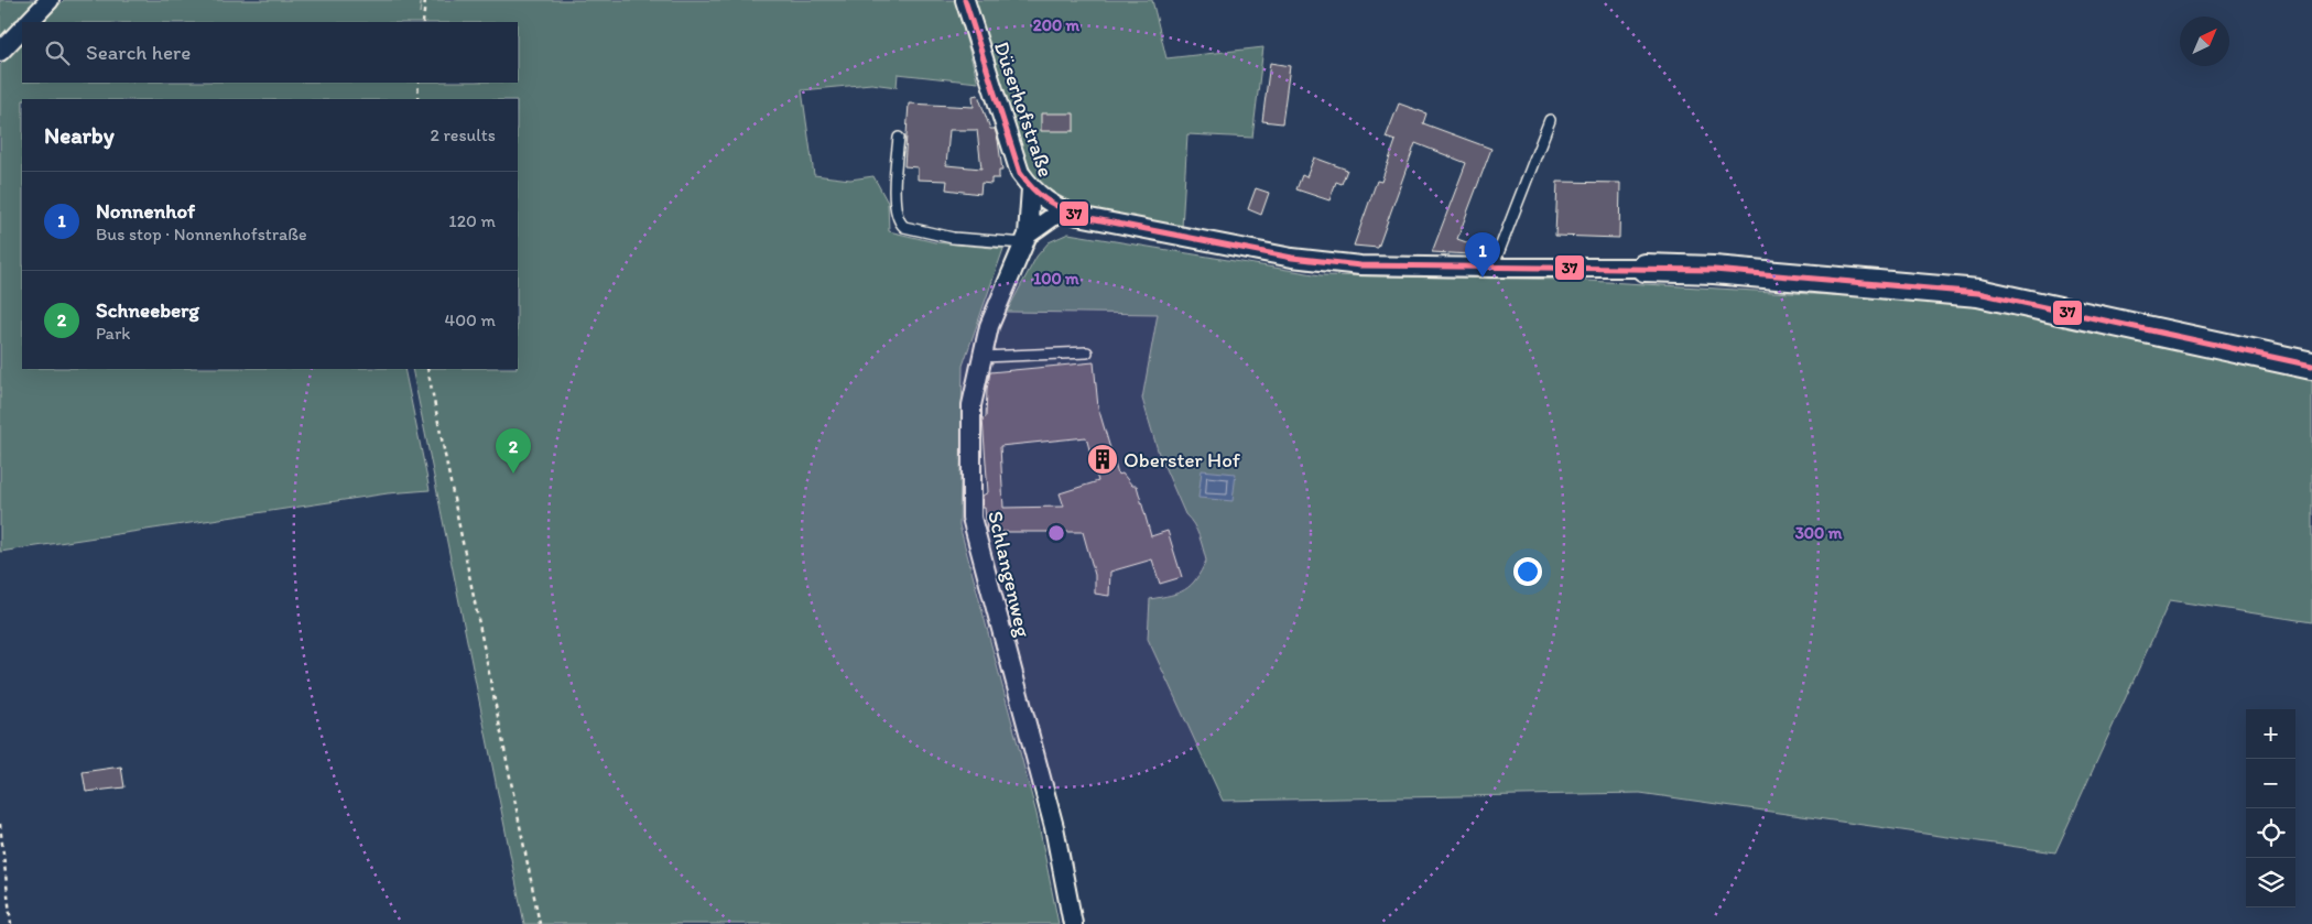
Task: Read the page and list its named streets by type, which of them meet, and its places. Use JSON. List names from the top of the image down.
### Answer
{
  "streets": {
    "street": ["Düserhofstraße", "Schlangenweg"]
  },
  "crossings": [
    ["Düserhofstraße", "Schlangenweg"]
  ],
  "places": {
    "building": ["Oberster Hof"]
  },
  "lines": ["transit line 37"],
  "north": "top right",
  "page": {
    "search": "Search here",
    "heading": ["Nearby", "2 results"],
    "list": [
      {
        "mark": "1",
        "name": "Nonnenhof",
        "note": "Bus stop · Nonnenhofstraße",
        "value": "120 m"
      },
      {
        "mark": "2",
        "name": "Schneeberg",
        "note": "Park",
        "value": "400 m"
      }
    ],
    "pins": ["1", "2"],
    "map_buttons": ["+", "−"]
  },
  "rings": ["200 m", "100 m", "300 m"]
}
